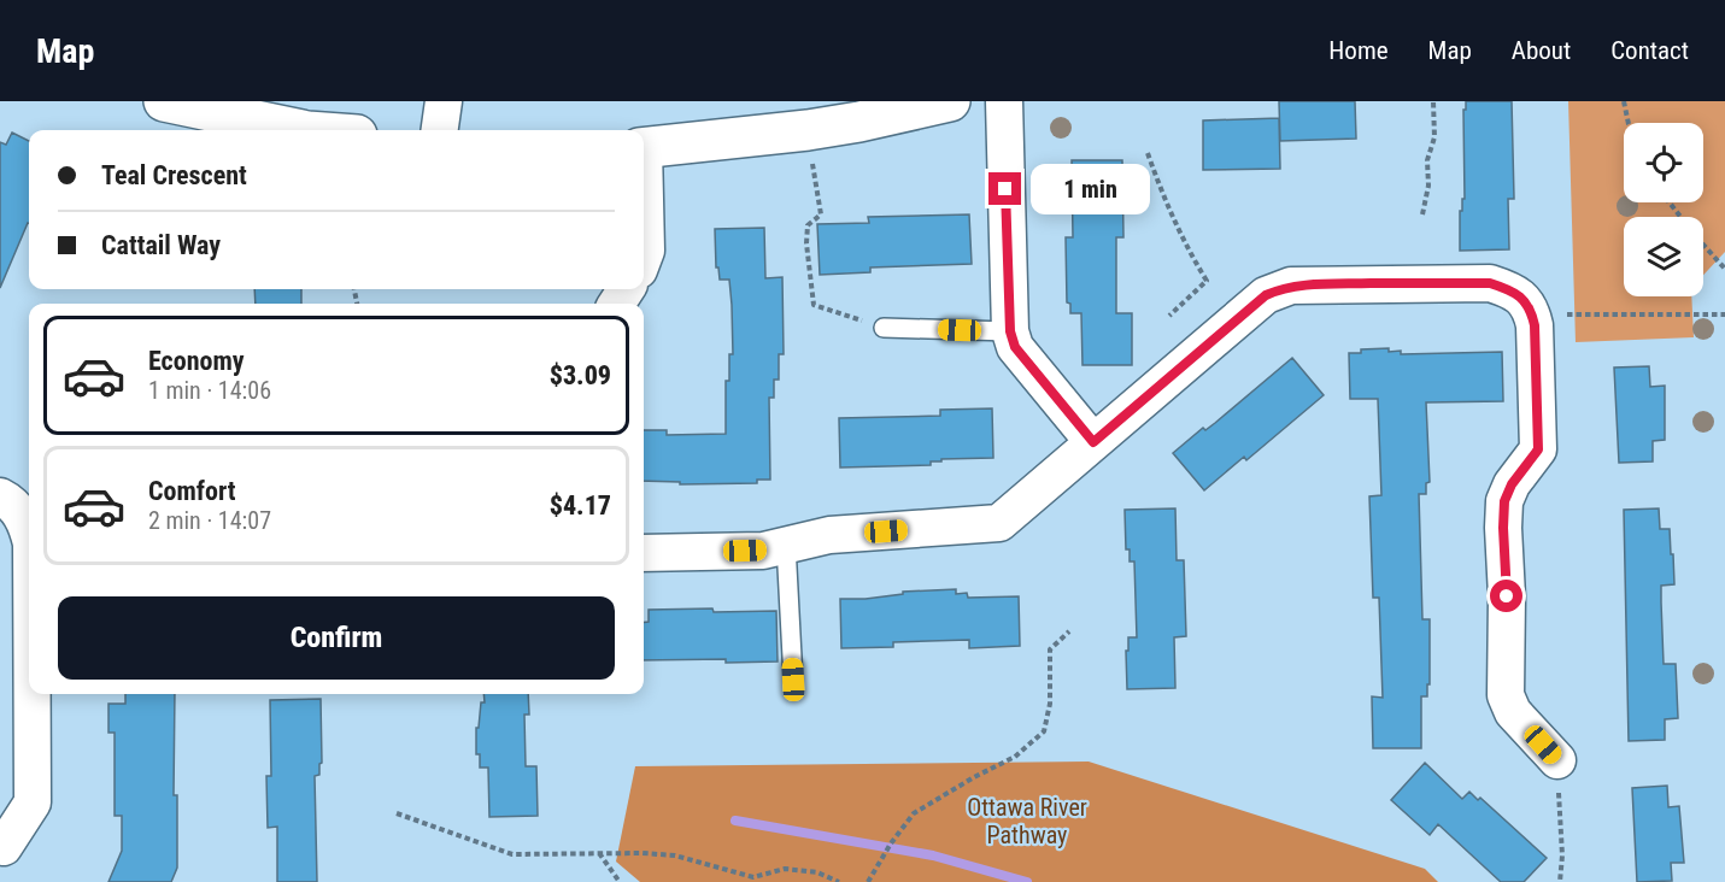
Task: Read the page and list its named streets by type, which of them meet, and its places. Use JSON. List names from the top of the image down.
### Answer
{
  "parks": ["Ottawa River Pathway"],
  "page": {
    "header": "Map",
    "nav": [
      "Home",
      "Map",
      "About",
      "Contact"
    ],
    "banner": ["Teal Crescent", "Cattail Way"],
    "bubble": "1 min",
    "list": [
      {
        "name": "Economy",
        "note": "1 min · 14:06",
        "value": "$3.09"
      },
      {
        "name": "Comfort",
        "note": "2 min · 14:07",
        "value": "$4.17"
      }
    ],
    "buttons": "Confirm"
  }
}
